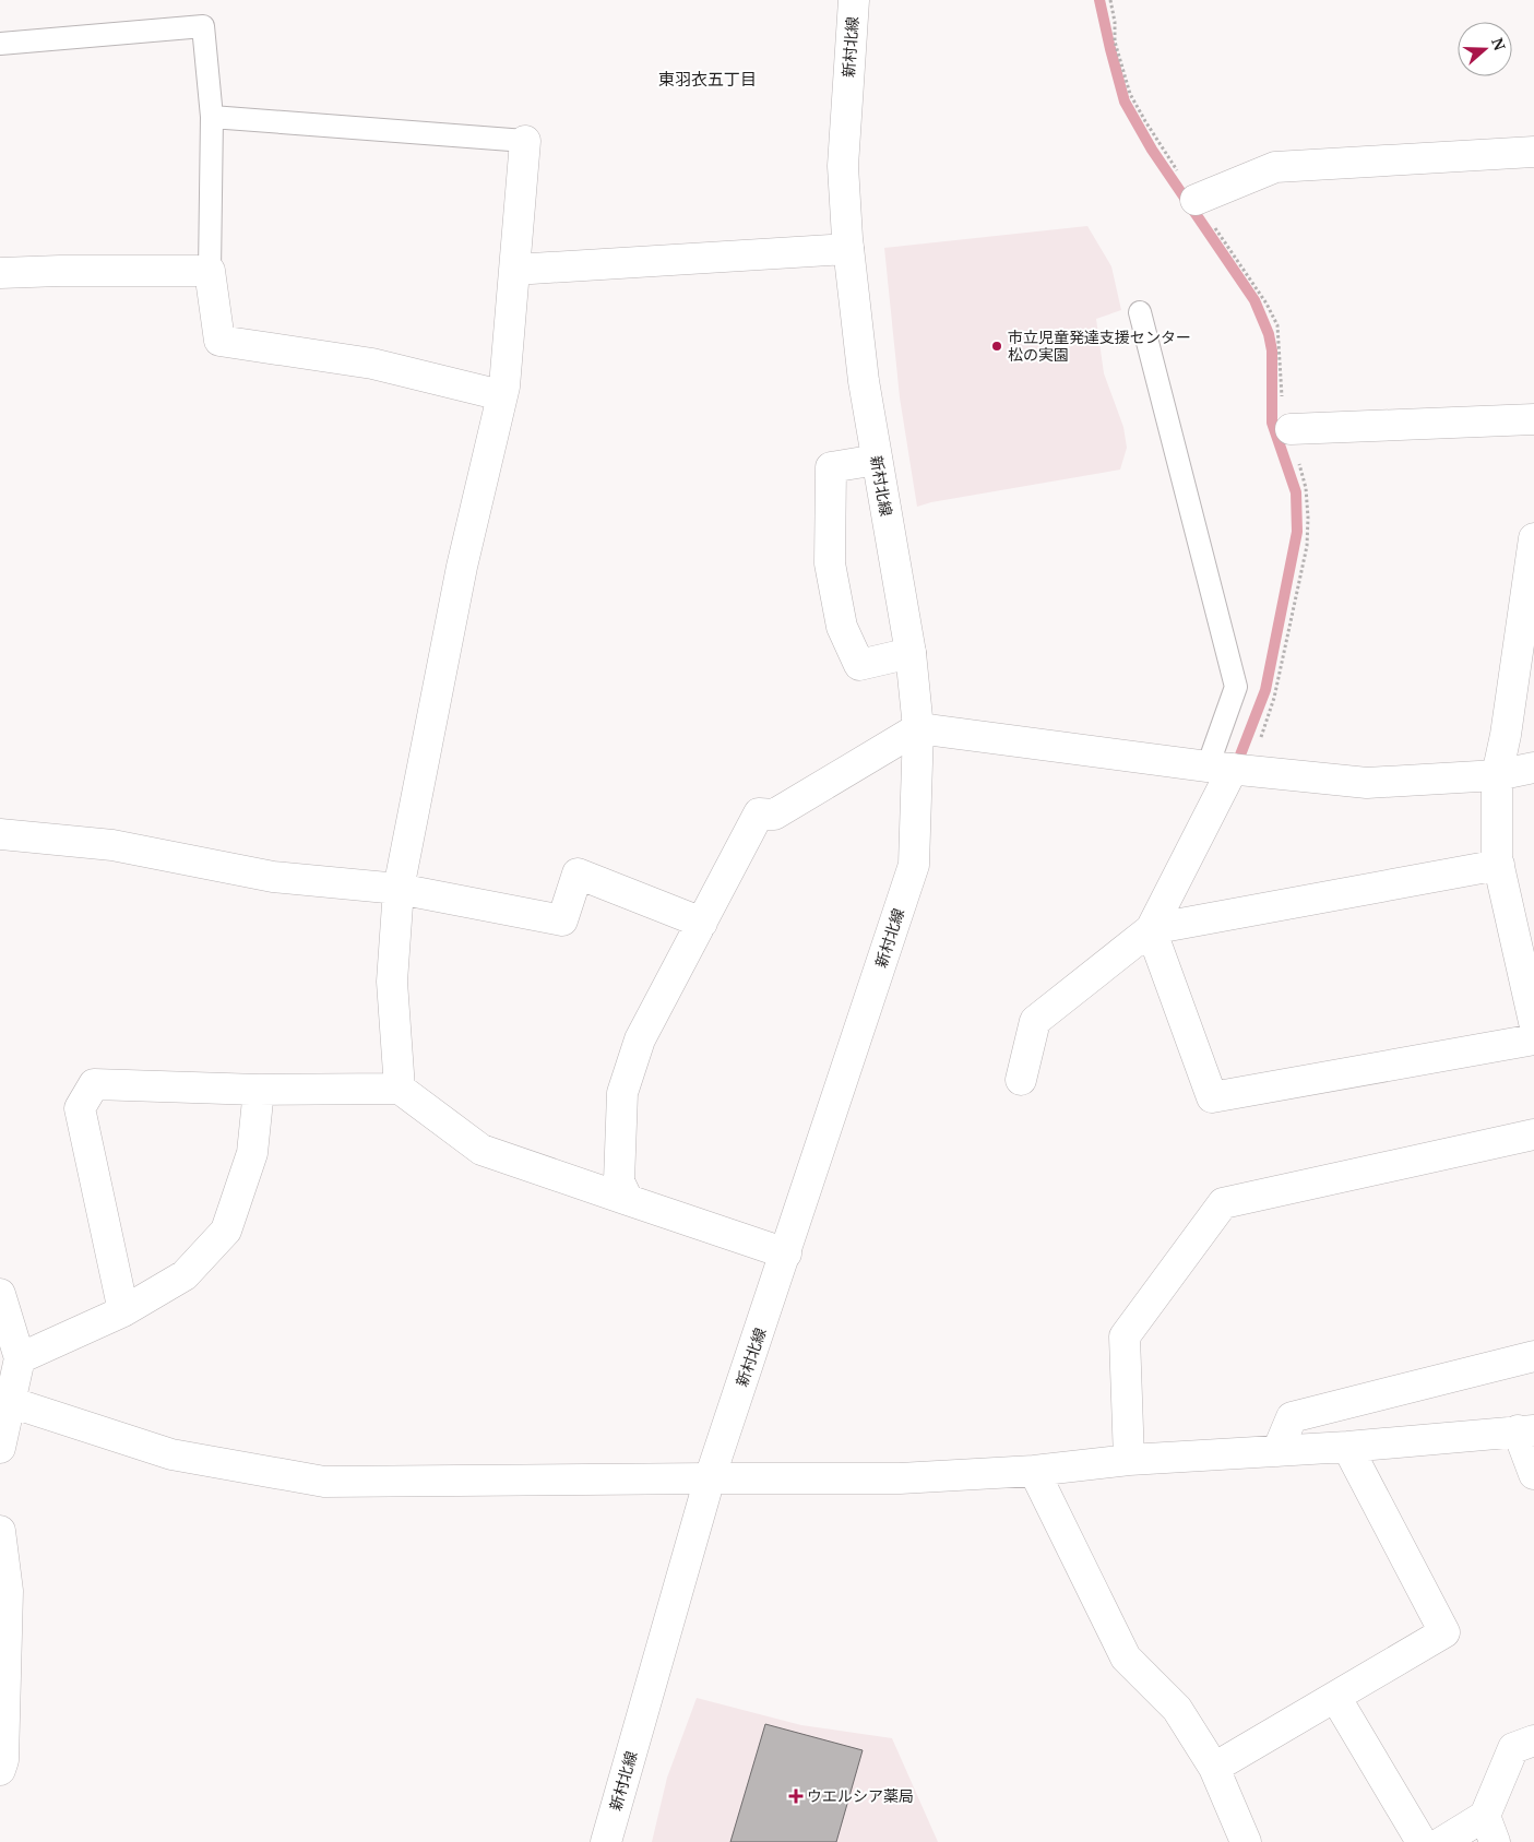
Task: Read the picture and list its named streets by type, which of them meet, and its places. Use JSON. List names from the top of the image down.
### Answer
{
  "streets": {
    "street": ["新村北線"]
  },
  "districts": ["東羽衣五丁目"],
  "places": {
    "other": ["市立児童発達支援センター 松の実園"],
    "health": ["ウエルシア薬局"]
  },
  "north": "right"
}
